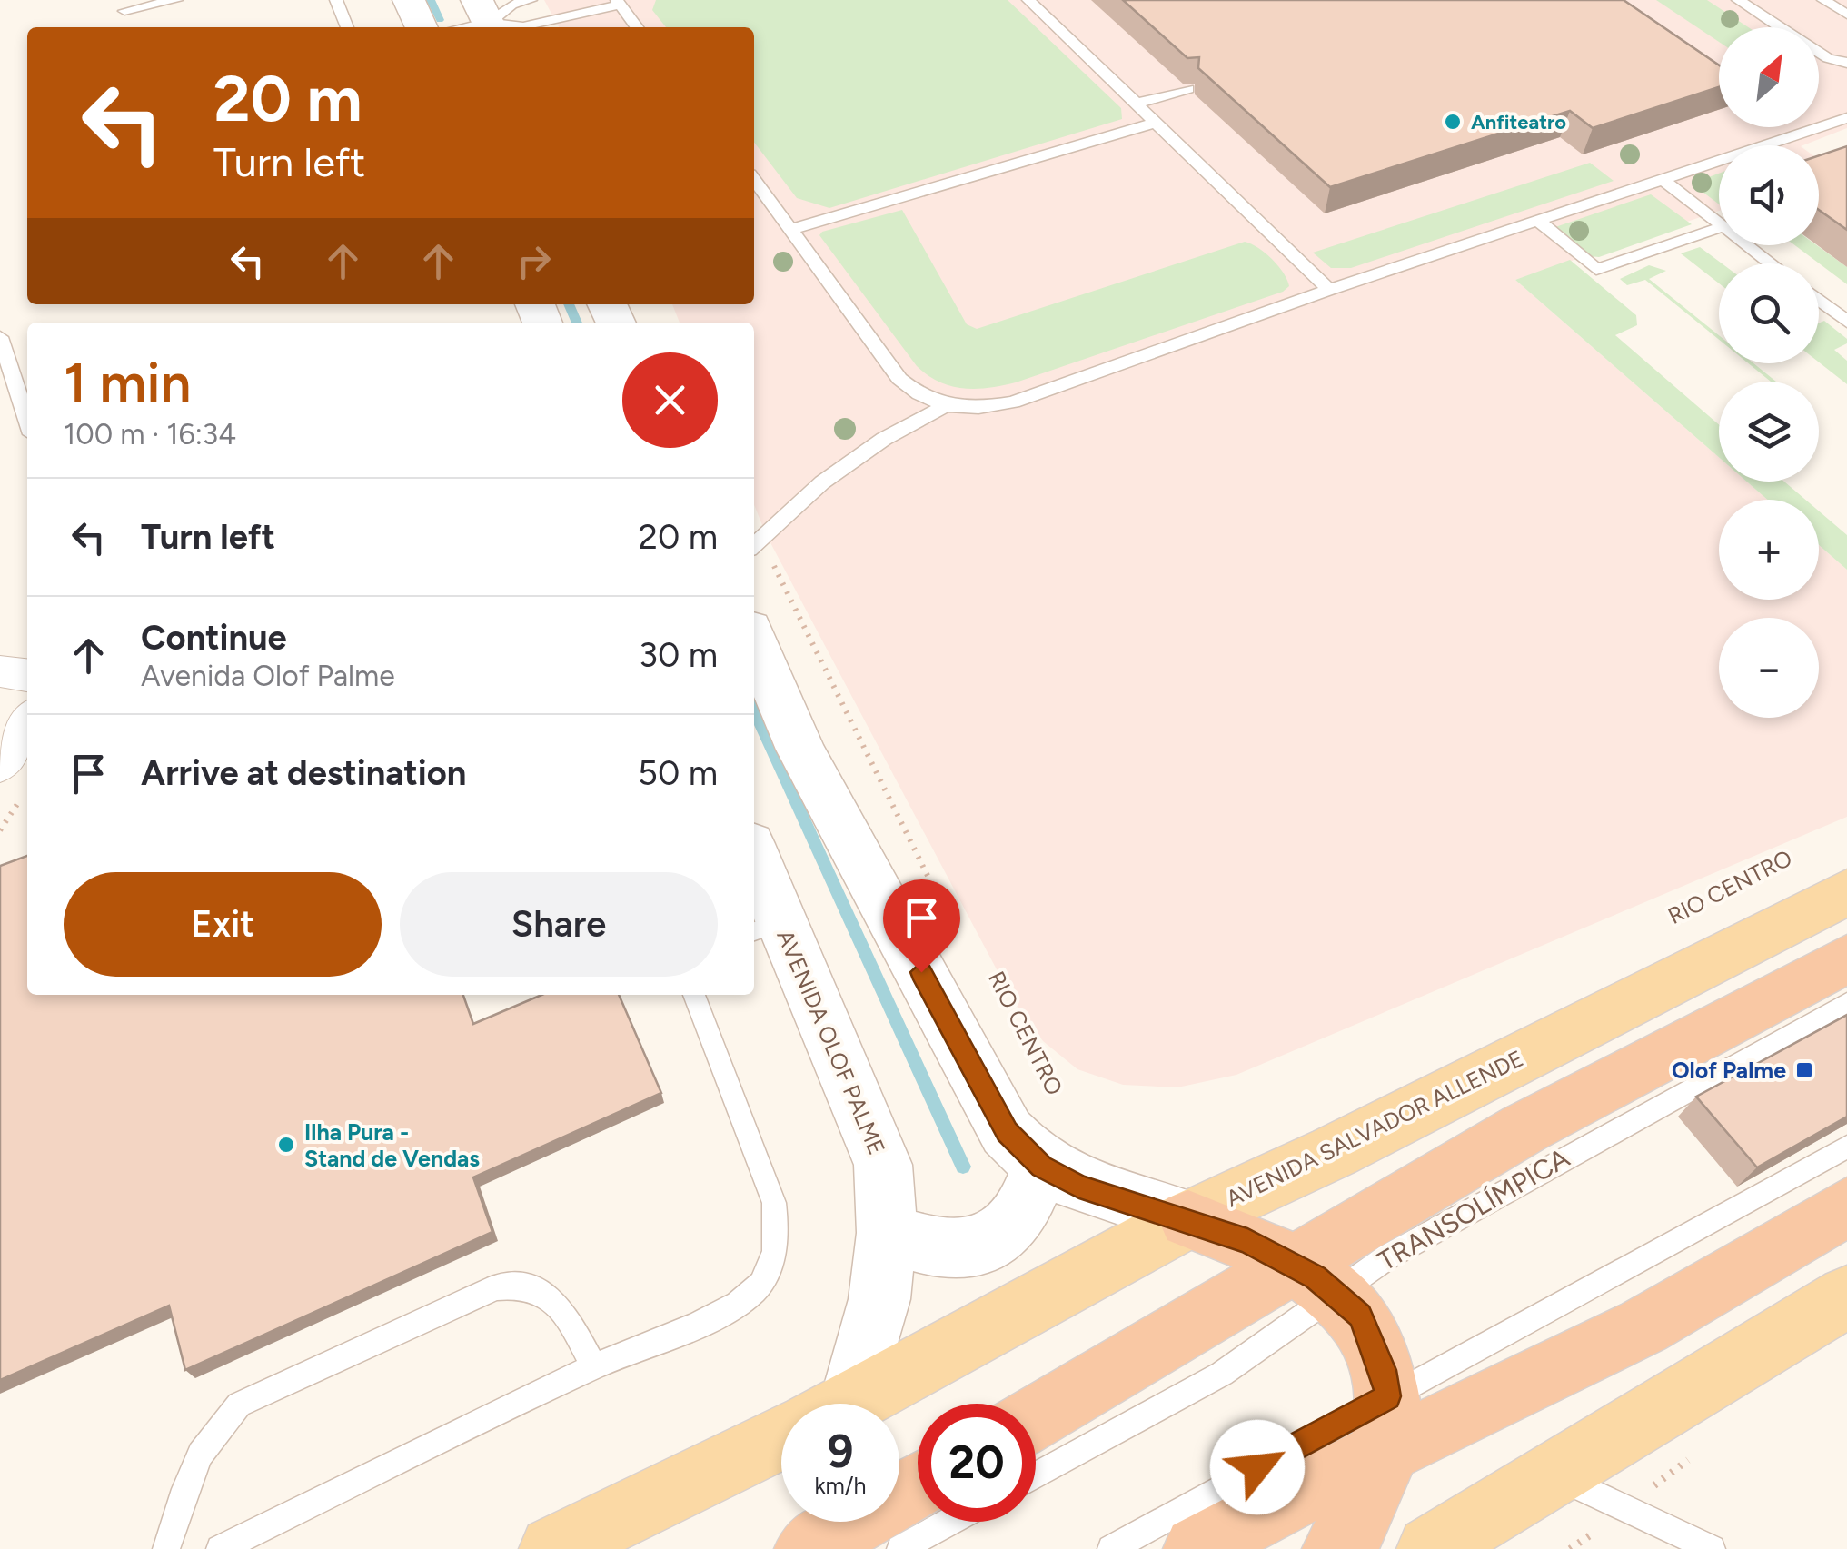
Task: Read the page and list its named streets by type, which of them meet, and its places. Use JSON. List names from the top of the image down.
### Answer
{
  "streets": {
    "main road": ["AVENIDA SALVADOR ALLENDE"],
    "street": ["AVENIDA OLOF PALME"],
    "lane": ["TRANSOLÍMPICA"]
  },
  "places": {
    "other": ["Anfiteatro", "Ilha Pura - Stand de Vendas"],
    "transit": ["Olof Palme"]
  },
  "north": "top right",
  "page": {
    "map_buttons": ["+", "−"],
    "turn": ["20 m", "Turn left"],
    "heading": ["1 min", "100 m · 16:34"],
    "list": [
      {
        "name": "Turn left",
        "value": "20 m"
      },
      {
        "name": "Continue",
        "note": "Avenida Olof Palme",
        "value": "30 m"
      },
      {
        "name": "Arrive at destination",
        "value": "50 m"
      }
    ],
    "buttons": ["Exit", "Share"],
    "speed": "9 km/h",
    "limit": "20"
  }
}
